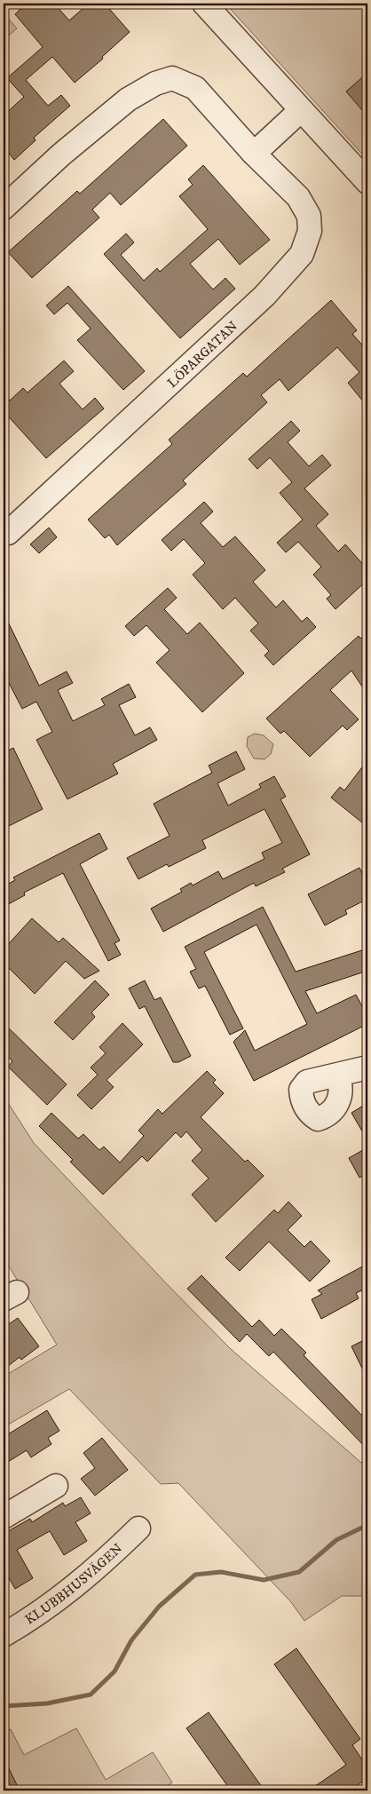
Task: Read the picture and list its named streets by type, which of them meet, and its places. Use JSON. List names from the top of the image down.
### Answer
{
  "streets": {
    "street": ["LÖPARGATAN", "KLUBBHUSVÄGEN"]
  }
}
